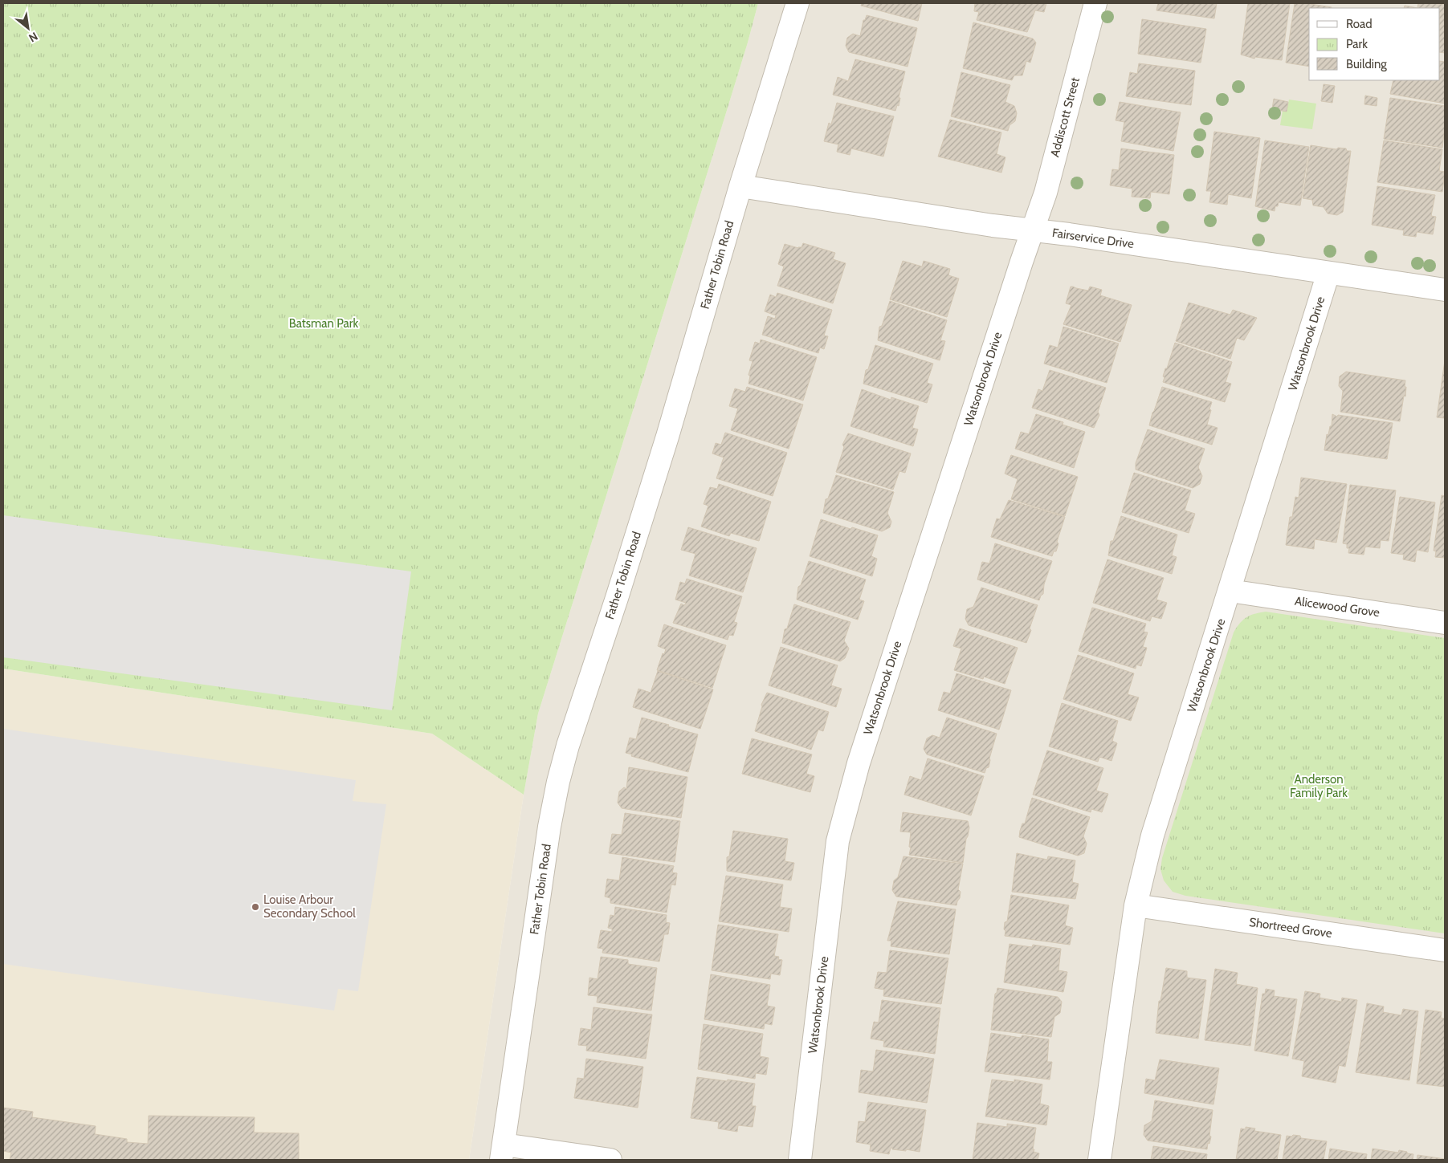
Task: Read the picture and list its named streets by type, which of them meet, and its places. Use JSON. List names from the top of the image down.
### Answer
{
  "streets": {
    "street": [
      "Addiscott Street",
      "Fairservice Drive",
      "Father Tobin Road",
      "Watsonbrook Drive",
      "Alicewood Grove",
      "Shortreed Grove"
    ]
  },
  "crossings": [
    ["Addiscott Street", "Fairservice Drive"],
    ["Addiscott Street", "Watsonbrook Drive"],
    ["Fairservice Drive", "Father Tobin Road"],
    ["Fairservice Drive", "Watsonbrook Drive"],
    ["Watsonbrook Drive", "Alicewood Grove"],
    ["Watsonbrook Drive", "Shortreed Grove"]
  ],
  "parks": ["Batsman Park", "Anderson Family Park"],
  "places": ["Louise Arbour Secondary School"],
  "legend": ["Road", "Park", "Building"],
  "north": "bottom right"
}
